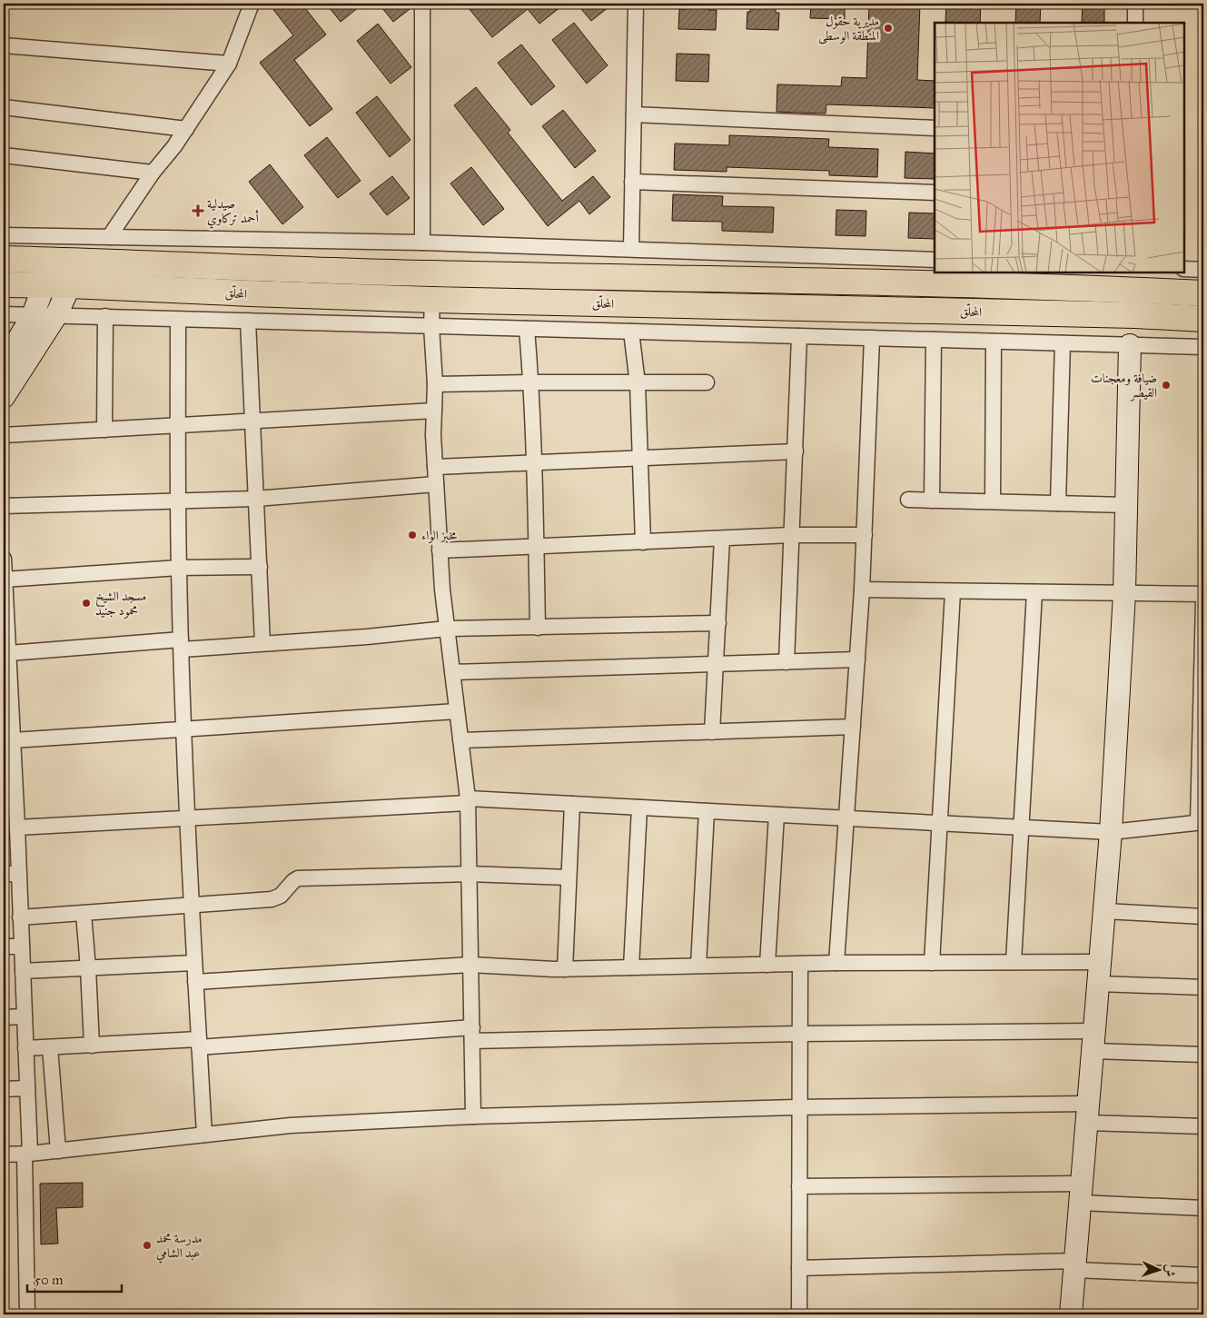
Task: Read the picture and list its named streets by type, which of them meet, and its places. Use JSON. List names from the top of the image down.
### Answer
{
  "streets": {
    "highway": ["المحلّق"]
  },
  "places": {
    "other": [
      "مديرية حقول المنطقة الوسطى",
      "ضيافة ومعجنات القيصر",
      "مخبز الواء",
      "مسجد الشيخ محمود جنيد",
      "مدرسة محمد عبد الشامي"
    ],
    "health": ["صيدلية أحمد تركاوي"]
  },
  "scale_bar": "50 m",
  "north": "right"
}
